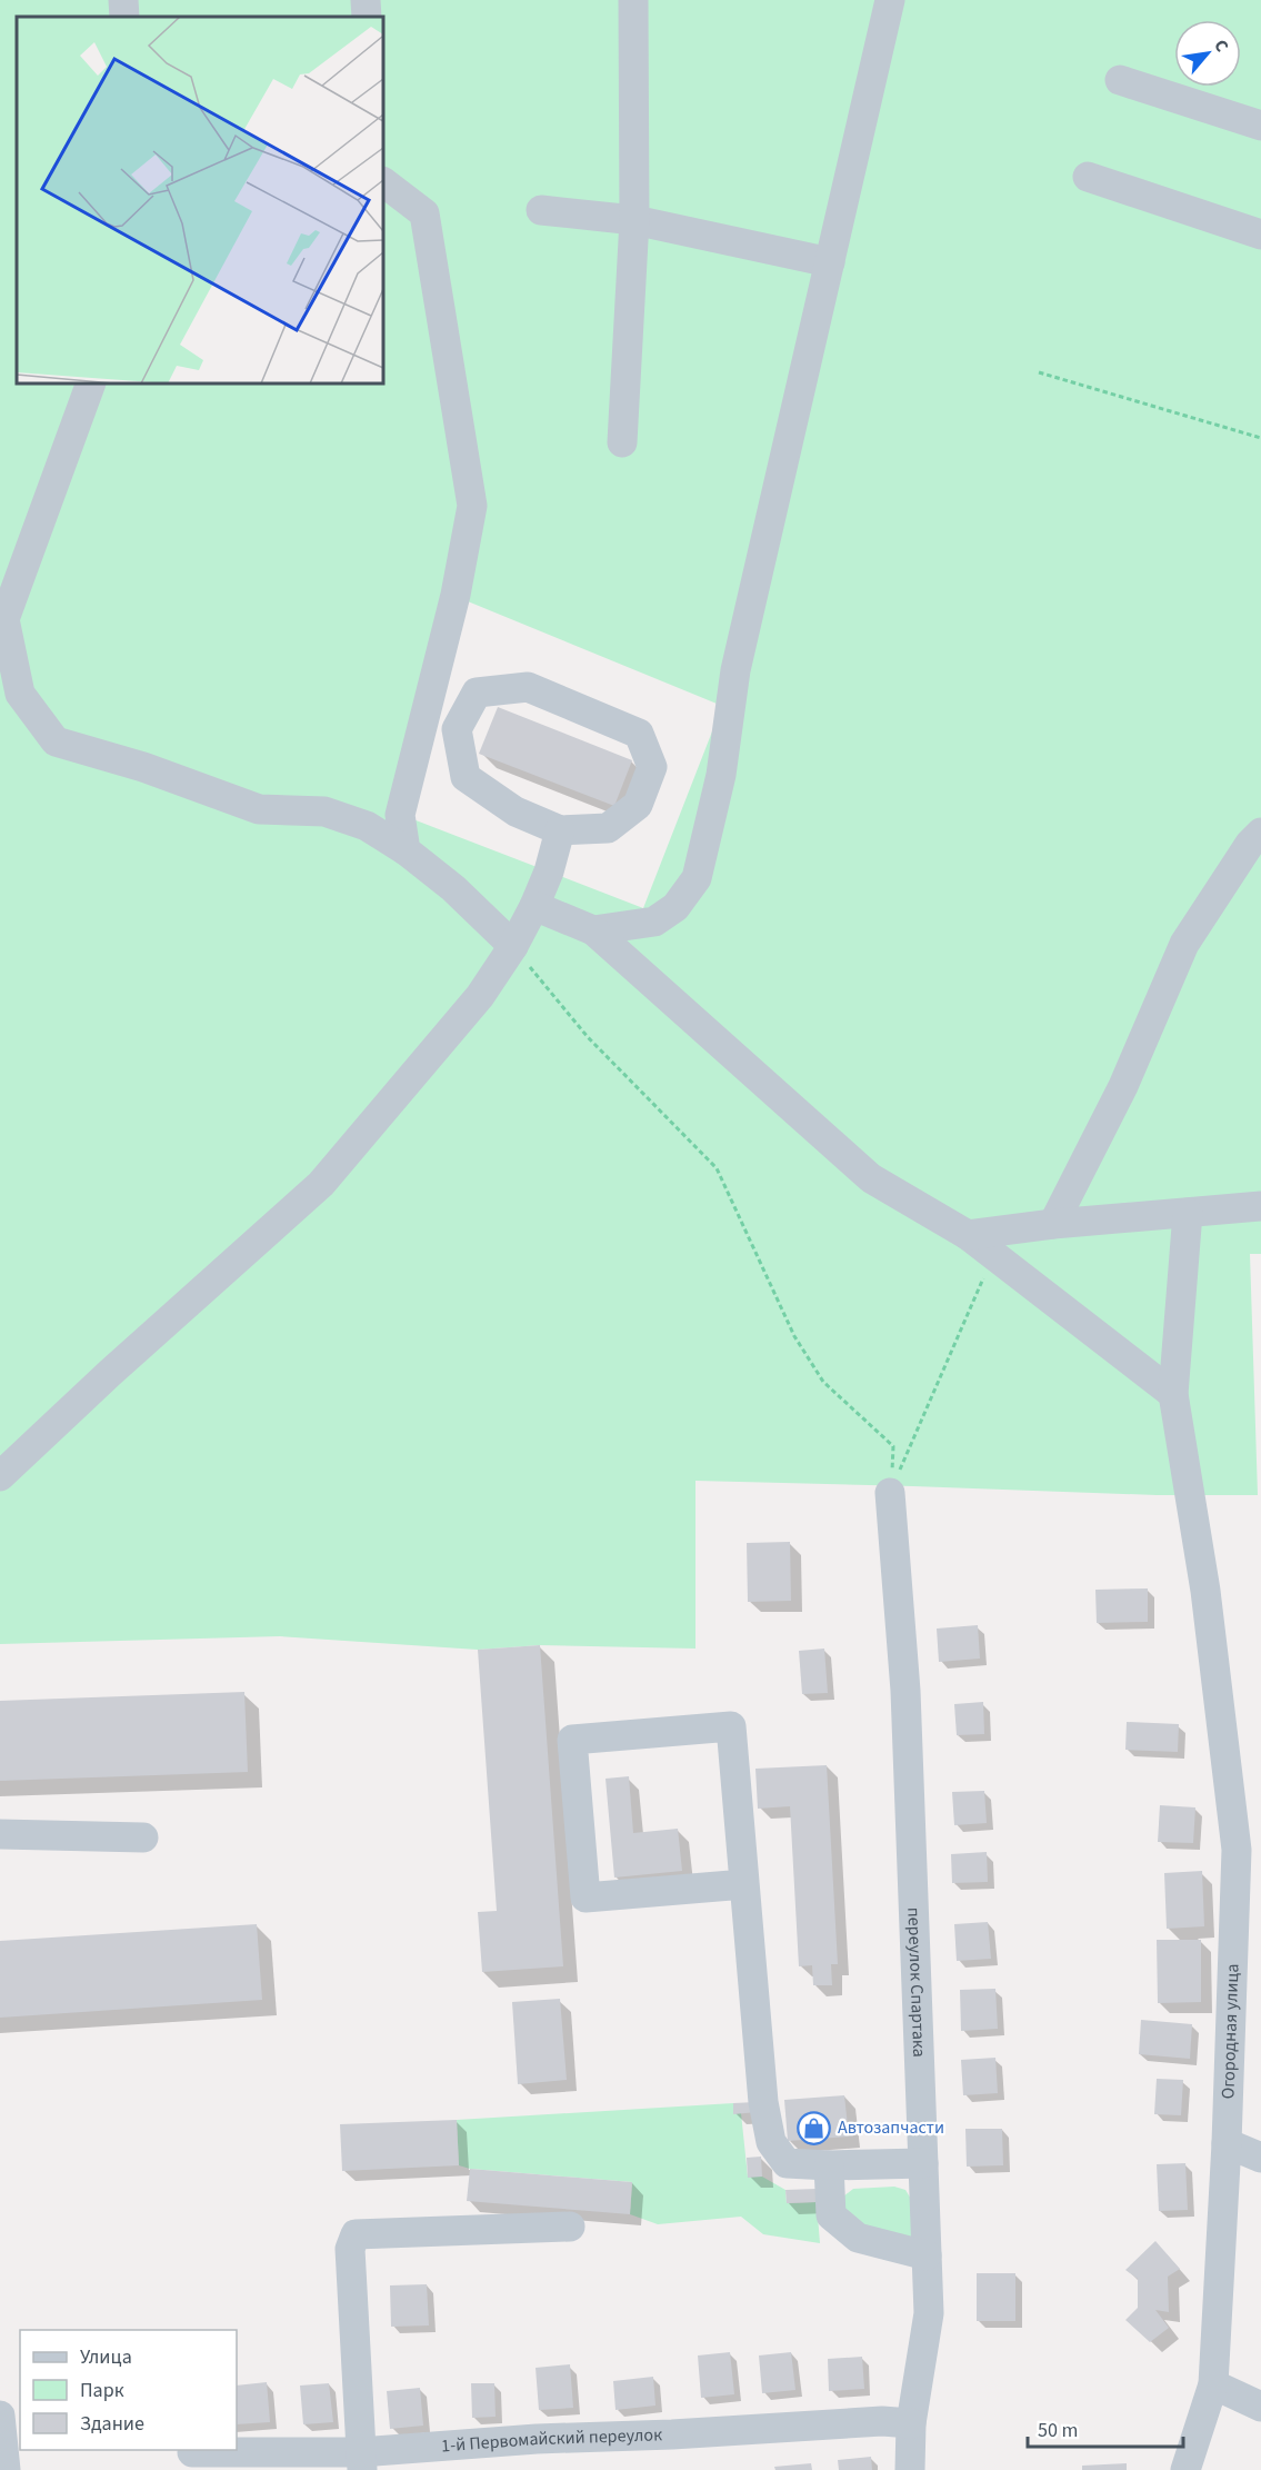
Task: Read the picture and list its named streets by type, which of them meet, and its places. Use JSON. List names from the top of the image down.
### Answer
{
  "streets": {
    "street": ["переулок Спартака", "Огородная улица", "1-й Первомайский переулок"]
  },
  "crossings": [
    ["переулок Спартака", "1-й Первомайский переулок"]
  ],
  "places": {
    "shop": ["Автозапчасти"]
  },
  "legend": ["Улица", "Парк", "Здание"],
  "scale_bar": "50 m",
  "north": "top right"
}
